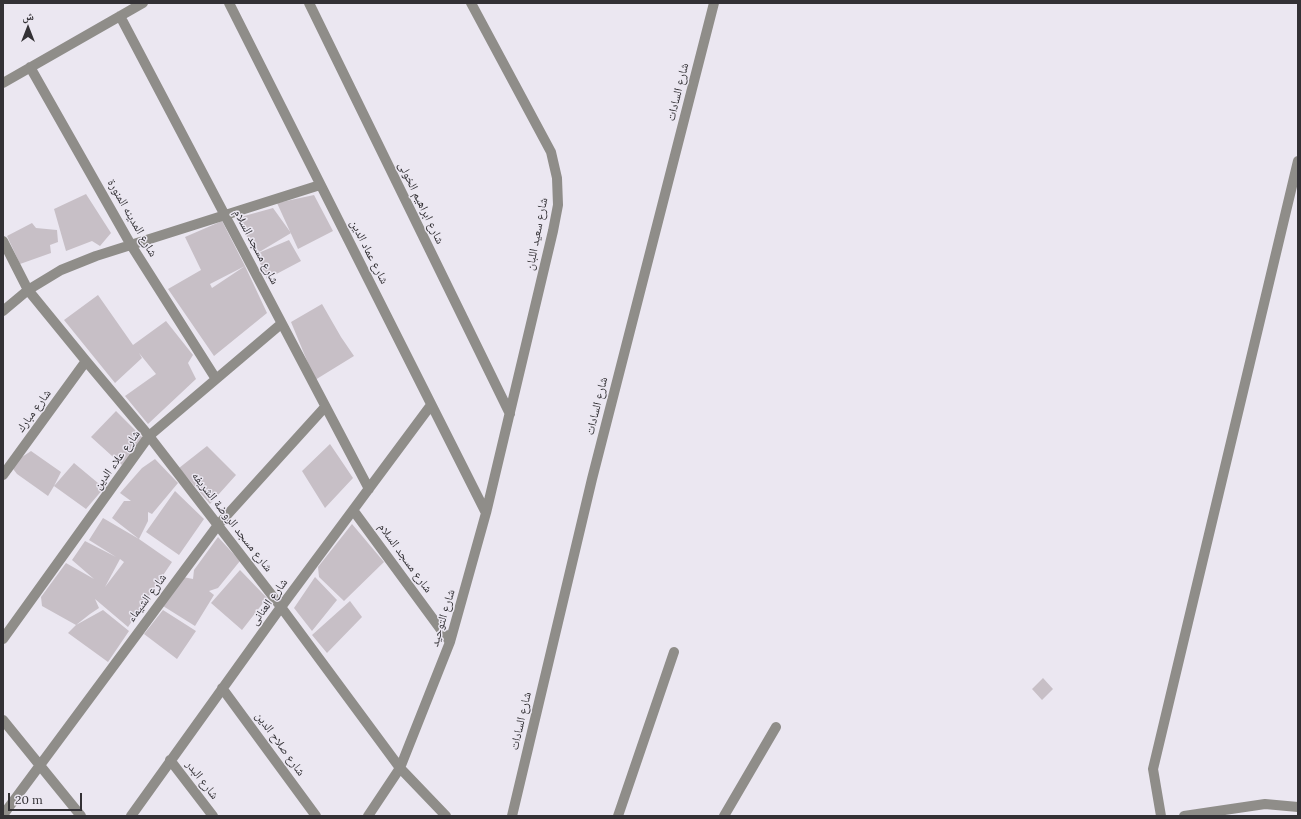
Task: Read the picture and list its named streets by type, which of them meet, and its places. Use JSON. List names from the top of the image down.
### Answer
{
  "streets": {
    "street": [
      "شارع السادات",
      "شارع ابراهيم الخولى",
      "شارع المدينه المنورة",
      "شارع سعيد اللبان",
      "شارع مسجد السلام",
      "شارع عماد الدين",
      "شارع مبارك",
      "شارع علاء الدين",
      "شارع مسجد الروضة الشريفه",
      "شارع الشيماء",
      "شارع العنانى",
      "شارع التوحيد",
      "شارع صلاح الدين",
      "شارع البدر"
    ]
  },
  "crossings": [
    ["شارع ابراهيم الخولى", "شارع سعيد اللبان"],
    ["شارع ابراهيم الخولى", "شارع التوحيد"],
    ["شارع المدينه المنورة", "شارع علاء الدين"],
    ["شارع سعيد اللبان", "شارع التوحيد"],
    ["شارع مسجد السلام", "شارع علاء الدين"],
    ["شارع مسجد السلام", "شارع الشيماء"],
    ["شارع مسجد السلام", "شارع العنانى"],
    ["شارع مسجد السلام", "شارع التوحيد"],
    ["شارع عماد الدين", "شارع العنانى"],
    ["شارع عماد الدين", "شارع التوحيد"],
    ["شارع مبارك", "شارع مسجد الروضة الشريفه"],
    ["شارع علاء الدين", "شارع مسجد الروضة الشريفه"],
    ["شارع مسجد الروضة الشريفه", "شارع الشيماء"],
    ["شارع مسجد الروضة الشريفه", "شارع العنانى"],
    ["شارع مسجد الروضة الشريفه", "شارع التوحيد"],
    ["شارع العنانى", "شارع صلاح الدين"],
    ["شارع العنانى", "شارع البدر"]
  ],
  "scale_bar": "20 m",
  "north": "top"
}
